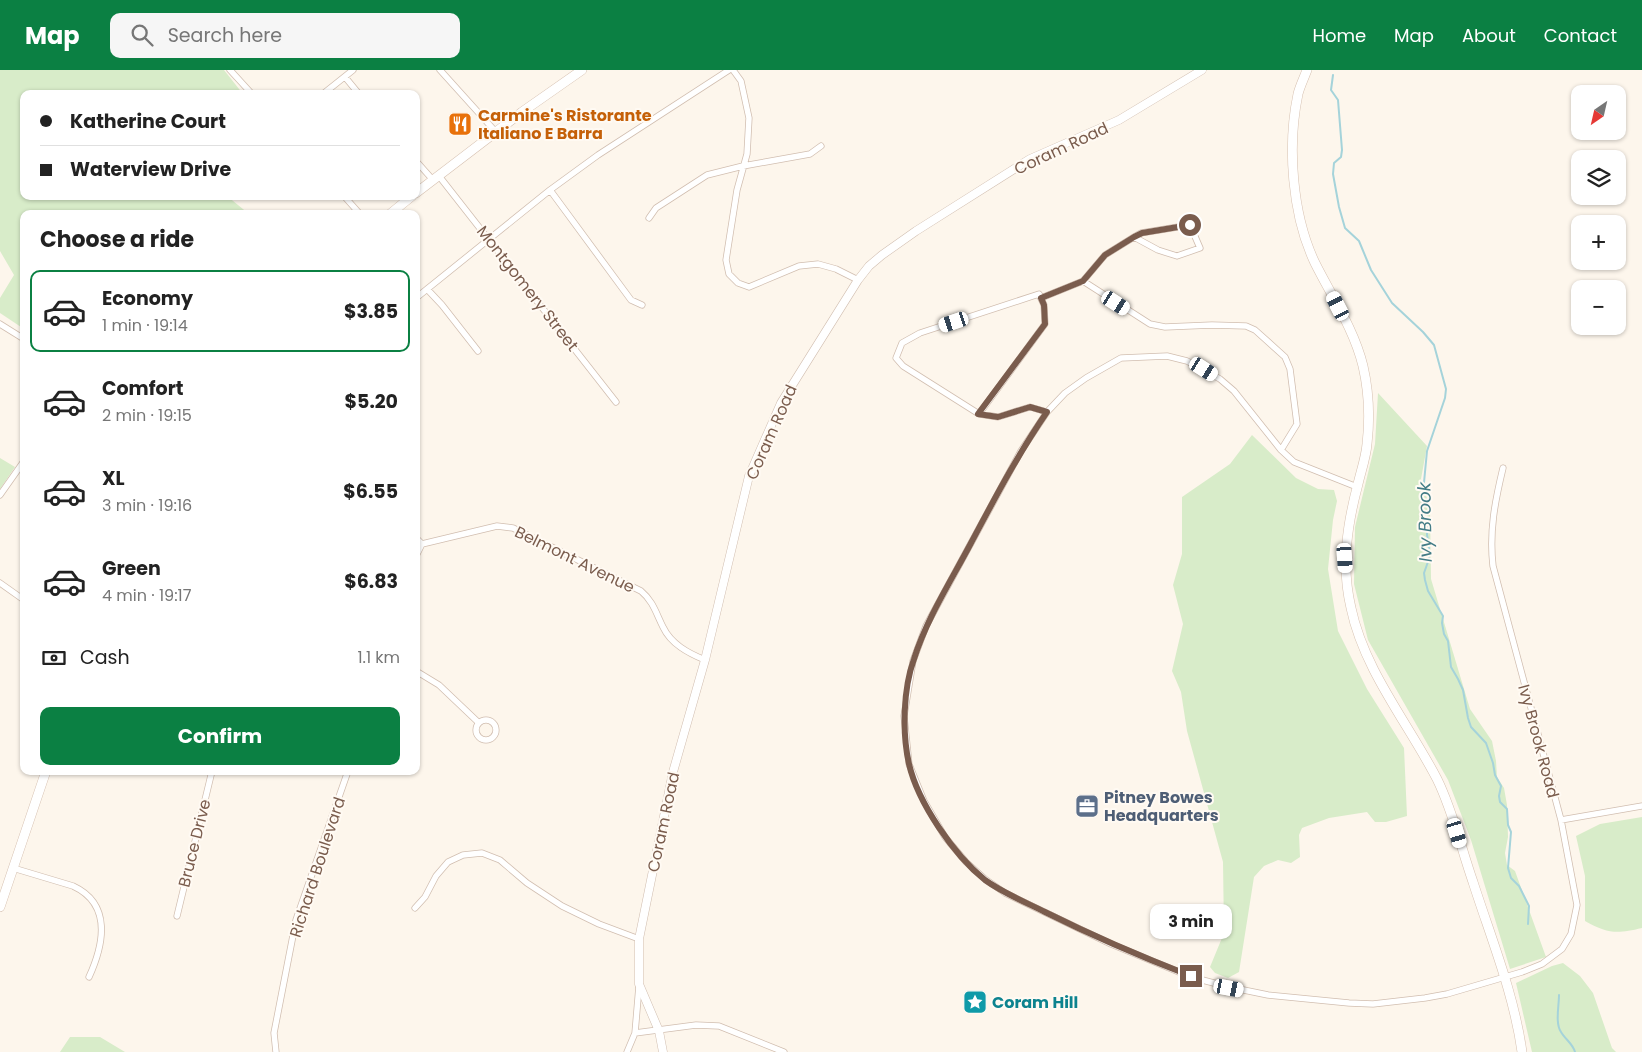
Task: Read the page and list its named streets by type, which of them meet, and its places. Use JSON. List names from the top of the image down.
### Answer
{
  "streets": {
    "street": [
      "Coram Road",
      "Montgomery Street",
      "Belmont Avenue",
      "Ivy Brook Road",
      "Bruce Drive",
      "Richard Boulevard"
    ]
  },
  "crossings": [
    ["Coram Road", "Belmont Avenue"]
  ],
  "water": ["Ivy Brook"],
  "places": {
    "restaurant": ["Carmine's Ristorante Italiano E Barra"],
    "office": ["Pitney Bowes Headquarters"],
    "place": ["Coram Hill"]
  },
  "north": "bottom left",
  "page": {
    "header": "Map",
    "search": "Search here",
    "nav": [
      "Home",
      "Map",
      "About",
      "Contact"
    ],
    "map_buttons": ["+", "−"],
    "banner": ["Katherine Court", "Waterview Drive"],
    "heading": "Choose a ride",
    "list": [
      {
        "name": "Economy",
        "note": "1 min · 19:14",
        "value": "$3.85"
      },
      {
        "name": "Comfort",
        "note": "2 min · 19:15",
        "value": "$5.20"
      },
      {
        "name": "XL",
        "note": "3 min · 19:16",
        "value": "$6.55"
      },
      {
        "name": "Green",
        "note": "4 min · 19:17",
        "value": "$6.83"
      }
    ],
    "pay": ["Cash", "1.1 km"],
    "buttons": "Confirm",
    "bubble": "3 min"
  }
}
